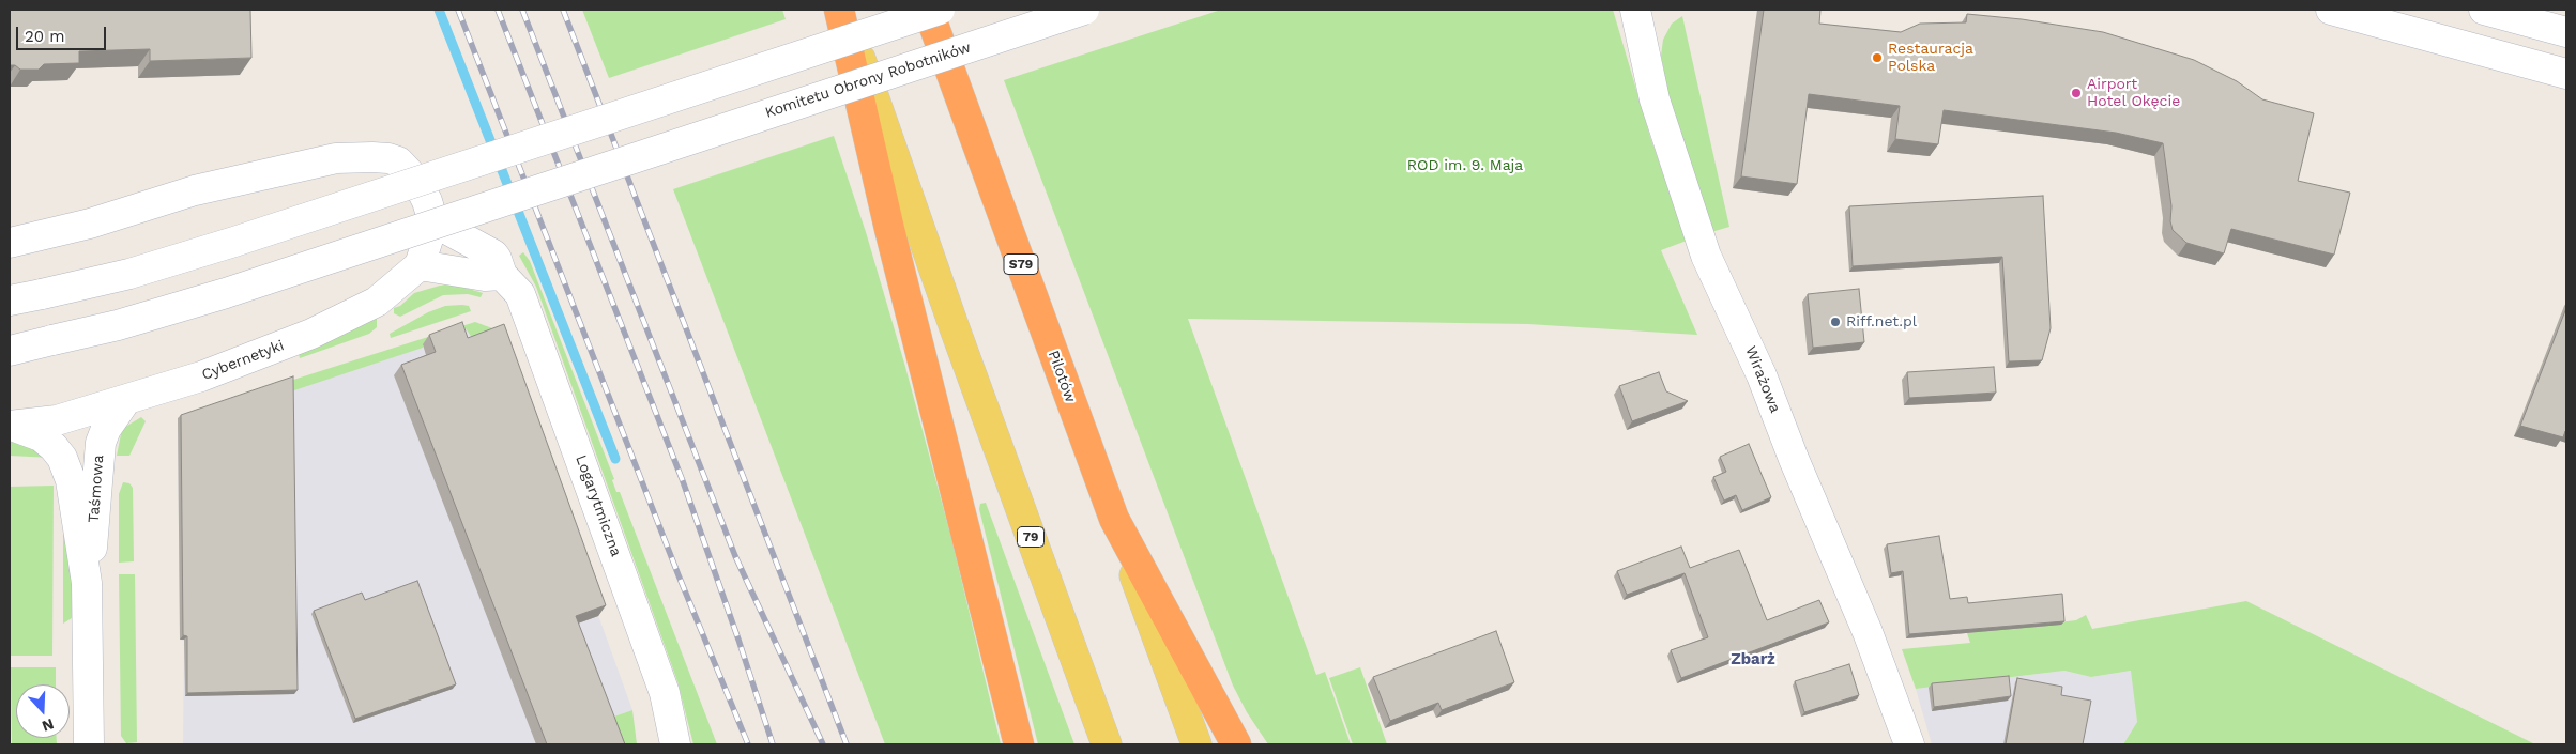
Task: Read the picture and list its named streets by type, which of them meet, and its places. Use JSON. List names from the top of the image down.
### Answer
{
  "streets": {
    "highway": ["S79", "Pilotów"],
    "main road": ["79"],
    "street": [
      "Komitetu Obrony Robotników",
      "Cybernetyki",
      "Wirażowa",
      "Taśmowa",
      "Logarytmiczna"
    ]
  },
  "crossings": [
    ["Cybernetyki", "Taśmowa"]
  ],
  "districts": ["Zbarż"],
  "parks": ["ROD im. 9. Maja"],
  "places": ["Restauracja Polska", "Airport Hotel Okęcie", "Riff.net.pl"],
  "scale_bar": "20 m",
  "north": "bottom"
}
